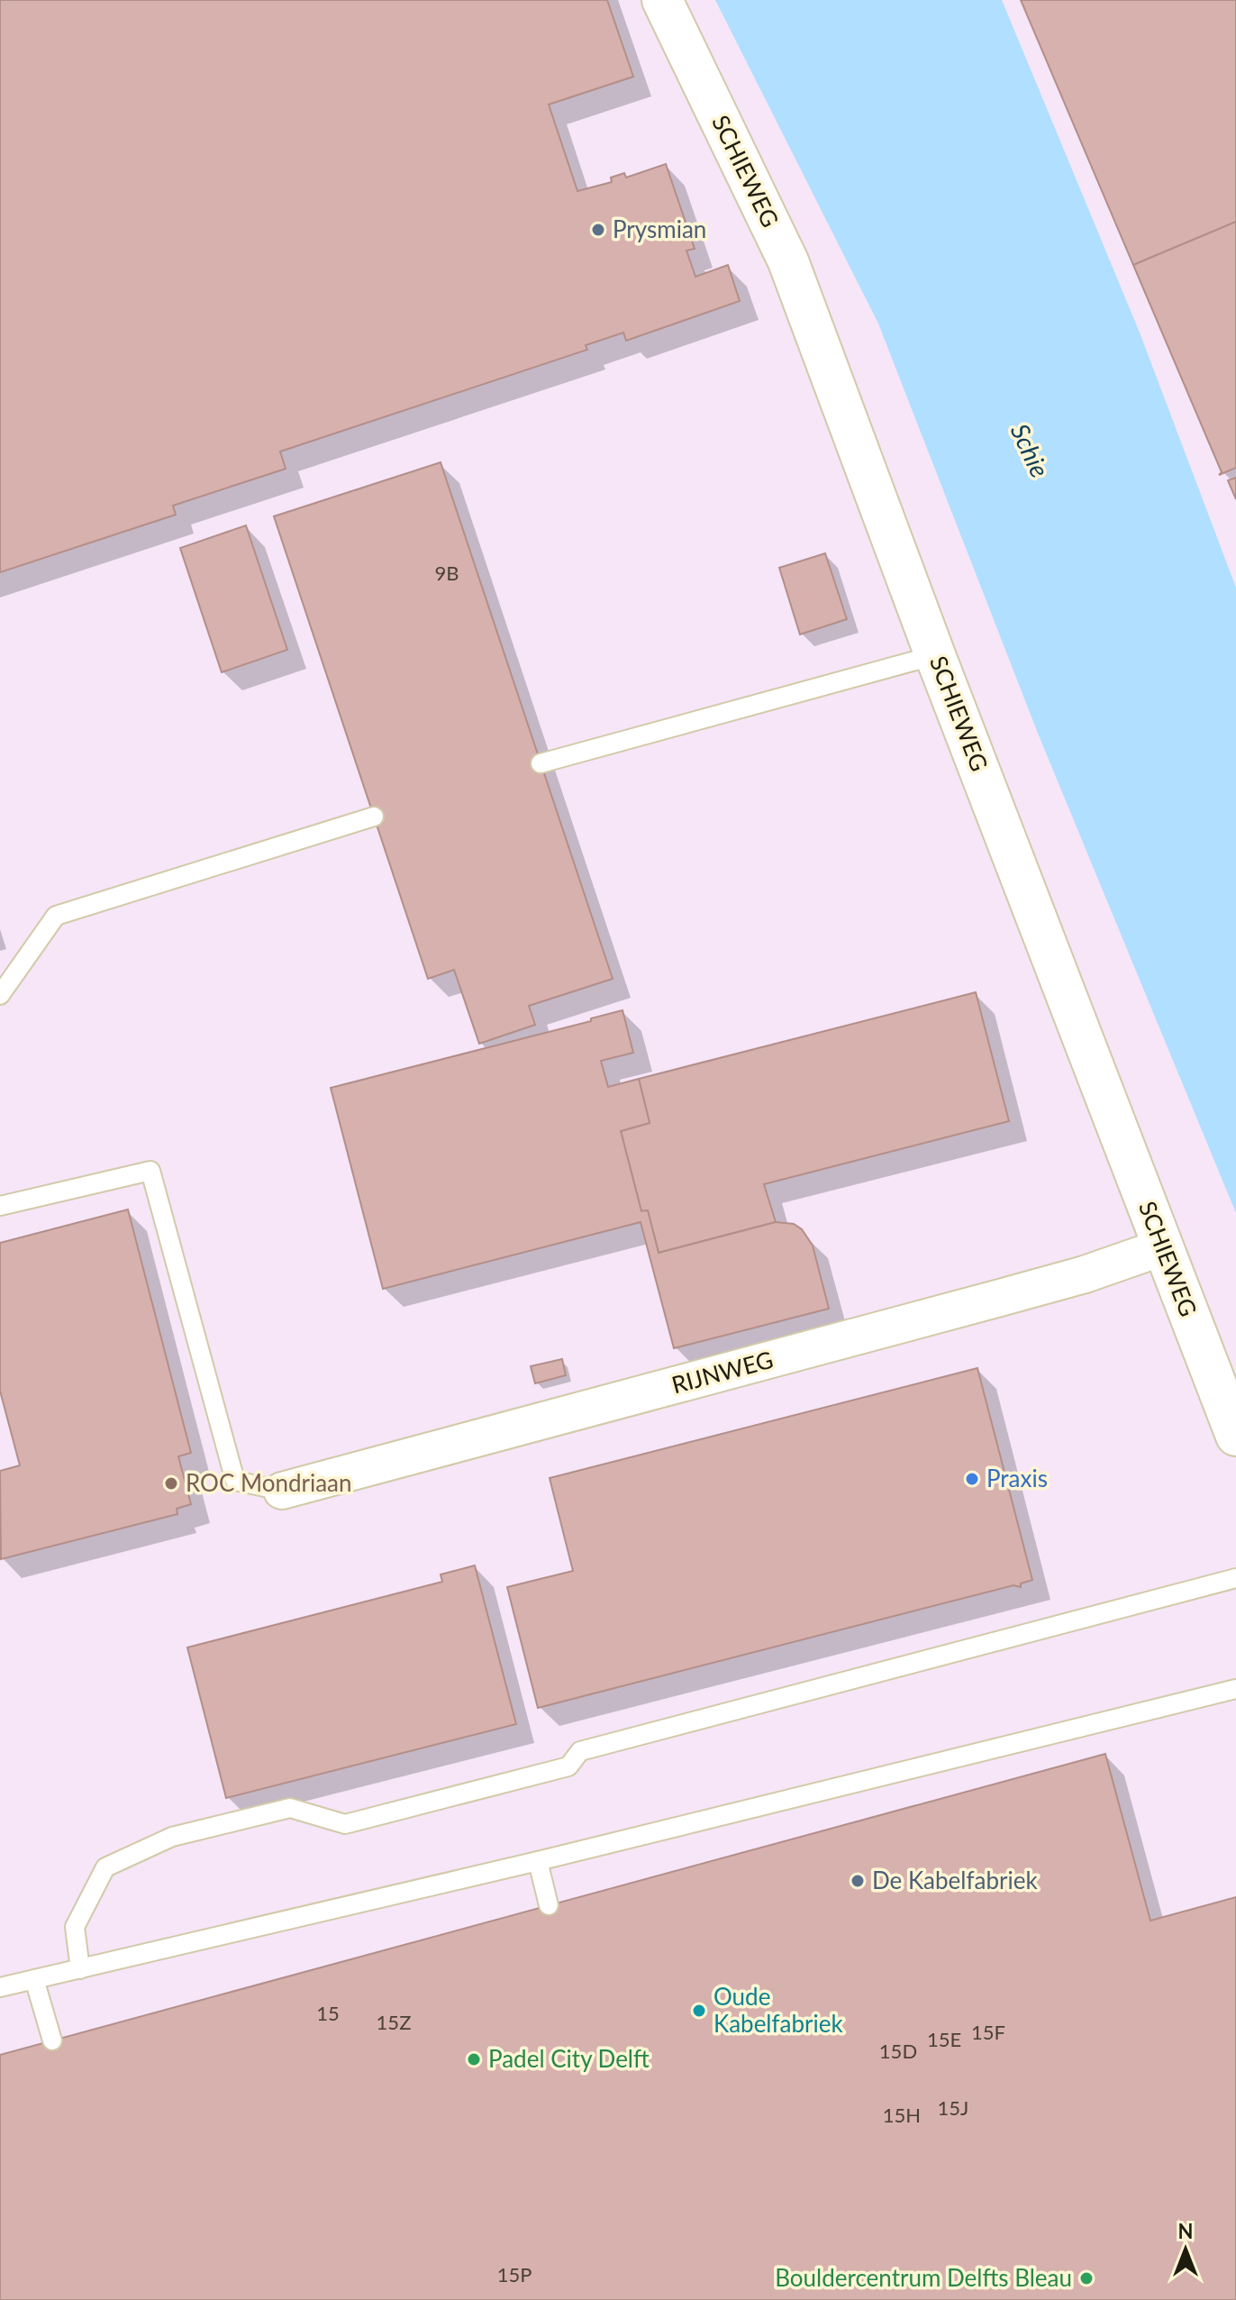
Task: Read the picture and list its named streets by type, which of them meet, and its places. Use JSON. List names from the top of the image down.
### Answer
{
  "streets": {
    "street": ["SCHIEWEG", "RIJNWEG"]
  },
  "crossings": [
    ["SCHIEWEG", "RIJNWEG"]
  ],
  "water": ["Schie"],
  "places": [
    "Prysmian",
    "Praxis",
    "ROC Mondriaan",
    "De Kabelfabriek",
    "Oude Kabelfabriek",
    "Padel City Delft",
    "Bouldercentrum Delfts Bleau"
  ],
  "house_numbers": [
    "9B",
    "15",
    "15Z",
    "15F",
    "15E",
    "15D",
    "15J",
    "15H",
    "15P"
  ],
  "north": "top"
}
